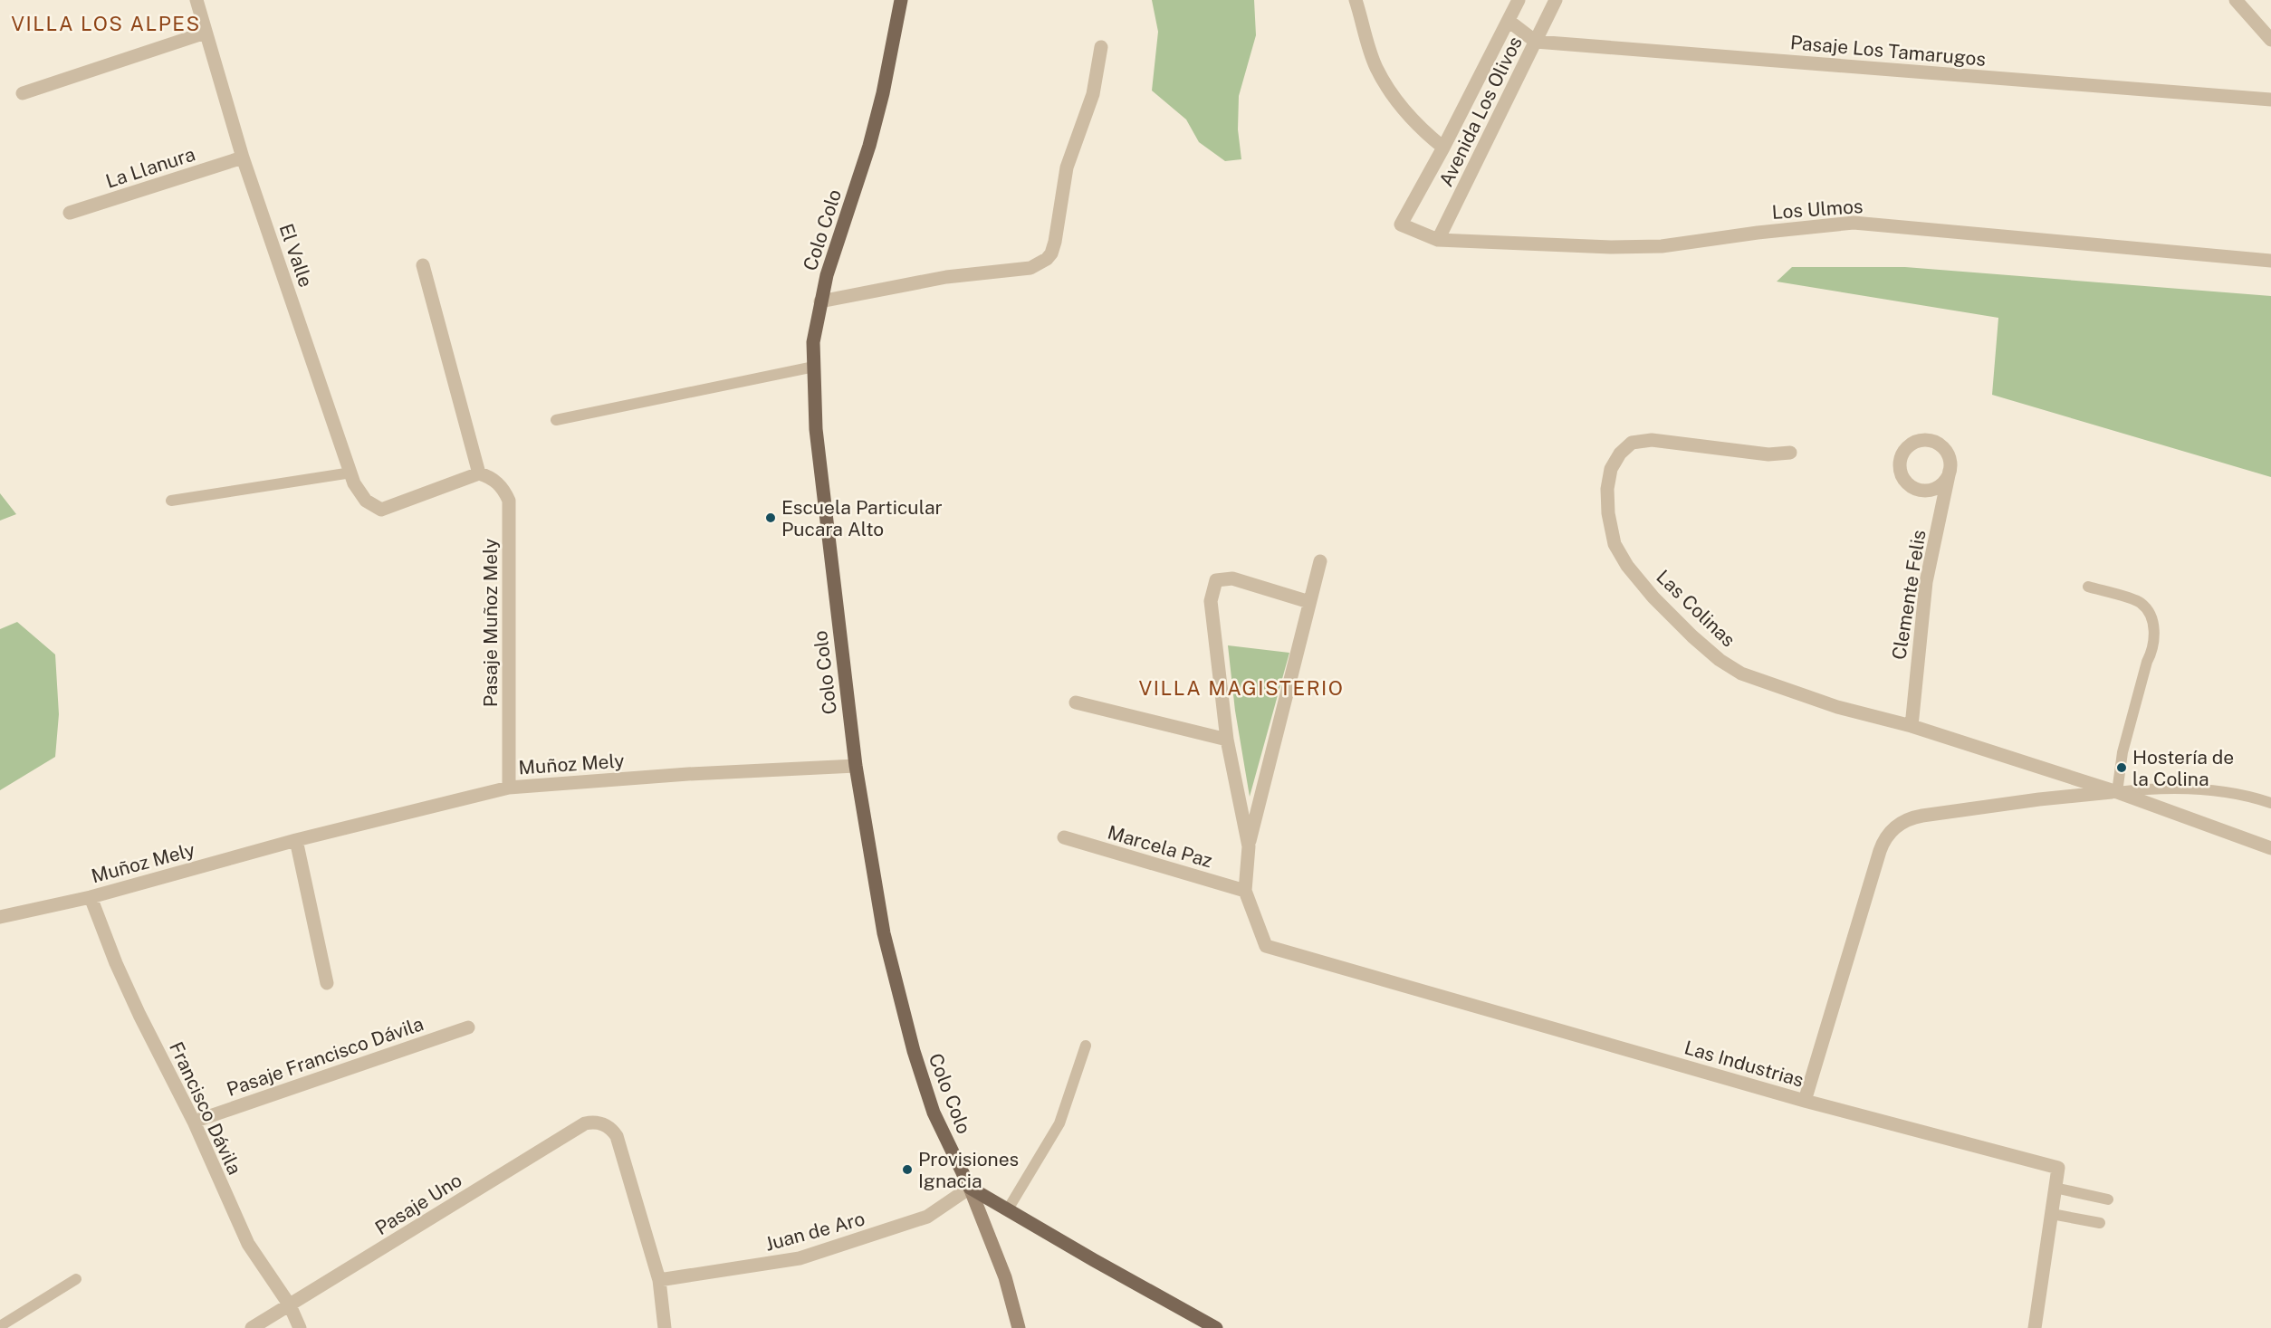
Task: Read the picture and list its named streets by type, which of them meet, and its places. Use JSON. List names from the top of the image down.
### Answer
{
  "streets": {
    "main road": ["Colo Colo"],
    "street": [
      "Pasaje Los Tamarugos",
      "Avenida Los Olivos",
      "La Llanura",
      "Los Ulmos",
      "El Valle",
      "Clemente Felis",
      "Las Colinas",
      "Pasaje Muñoz Mely",
      "Muñoz Mely",
      "Marcela Paz",
      "Pasaje Francisco Dávila",
      "Las Industrias",
      "Francisco Dávila",
      "Pasaje Uno",
      "Juan de Aro"
    ]
  },
  "crossings": [
    ["Pasaje Los Tamarugos", "Avenida Los Olivos"],
    ["Avenida Los Olivos", "Los Ulmos"],
    ["La Llanura", "El Valle"],
    ["Colo Colo", "Muñoz Mely"],
    ["Colo Colo", "Juan de Aro"],
    ["El Valle", "Pasaje Muñoz Mely"],
    ["Clemente Felis", "Las Colinas"],
    ["Las Colinas", "Las Industrias"],
    ["Pasaje Muñoz Mely", "Muñoz Mely"],
    ["Muñoz Mely", "Francisco Dávila"],
    ["Marcela Paz", "Las Industrias"],
    ["Pasaje Francisco Dávila", "Francisco Dávila"],
    ["Francisco Dávila", "Pasaje Uno"],
    ["Pasaje Uno", "Juan de Aro"]
  ],
  "districts": ["VILLA LOS ALPES", "VILLA MAGISTERIO"],
  "places": ["Escuela Particular Pucara Alto", "Hostería de la Colina", "Provisiones Ignacia"]
}
